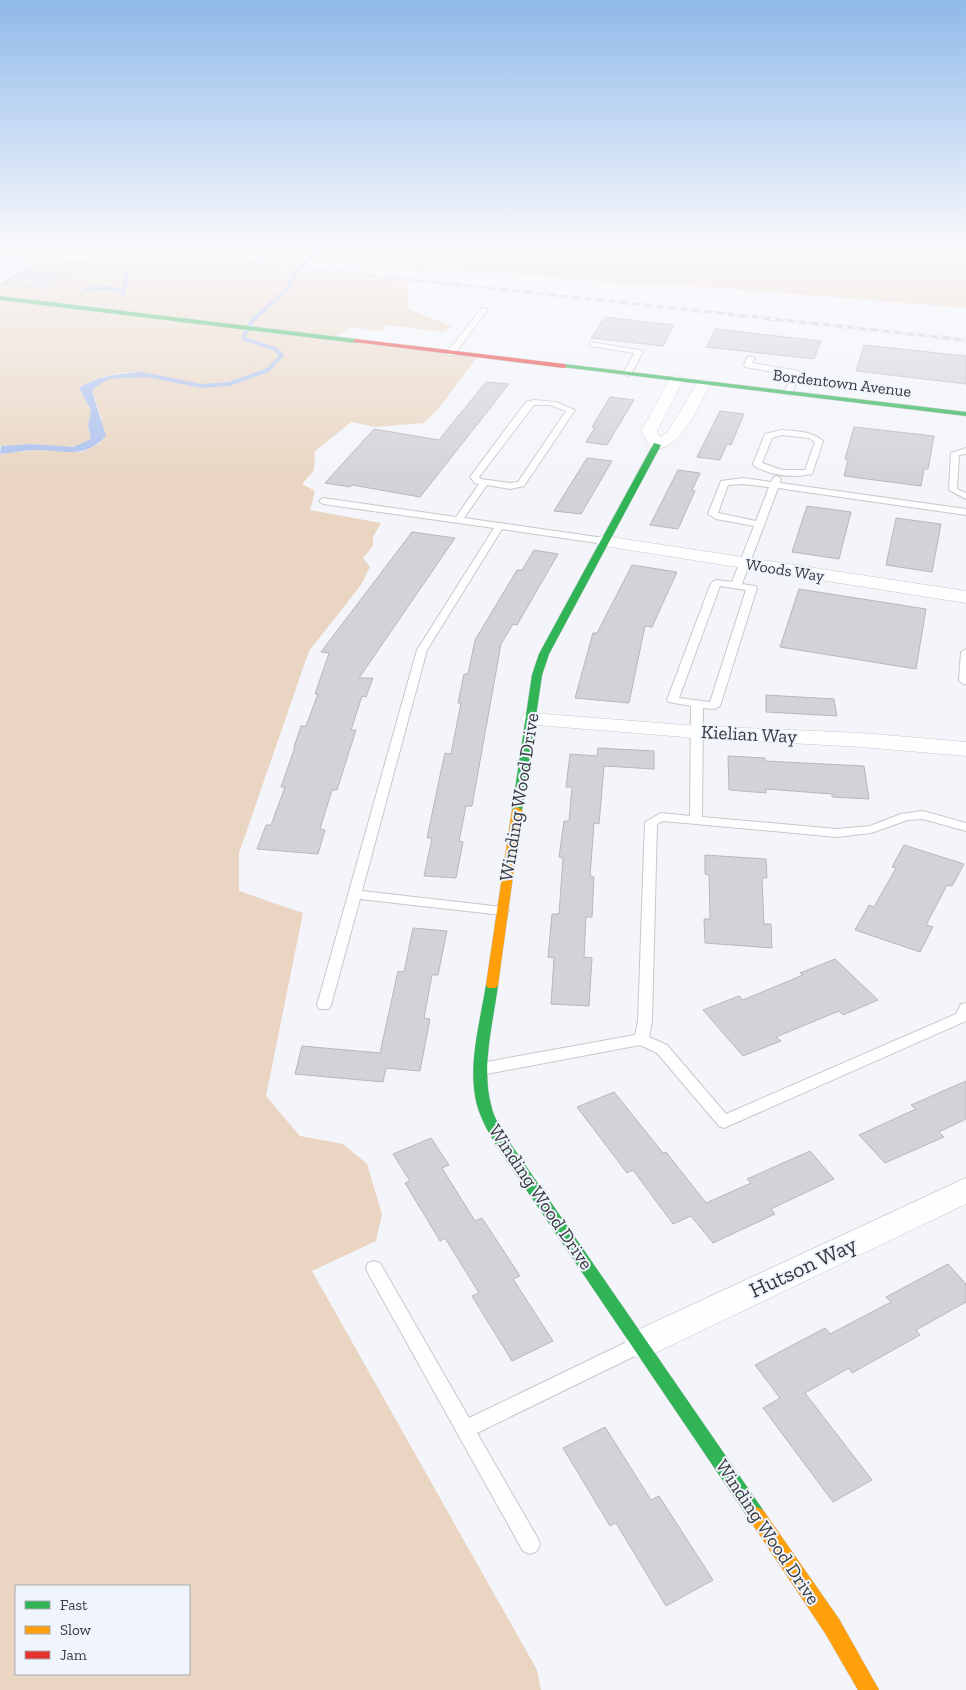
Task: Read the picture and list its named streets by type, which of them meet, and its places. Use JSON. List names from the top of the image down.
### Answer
{
  "streets": {
    "street": [
      "Bordentown Avenue",
      "Woods Way",
      "Kielian Way",
      "Winding Wood Drive",
      "Hutson Way"
    ]
  },
  "crossings": [
    ["Bordentown Avenue", "Winding Wood Drive"],
    ["Woods Way", "Winding Wood Drive"],
    ["Kielian Way", "Winding Wood Drive"],
    ["Winding Wood Drive", "Hutson Way"]
  ],
  "legend": ["Fast", "Slow", "Jam"]
}
